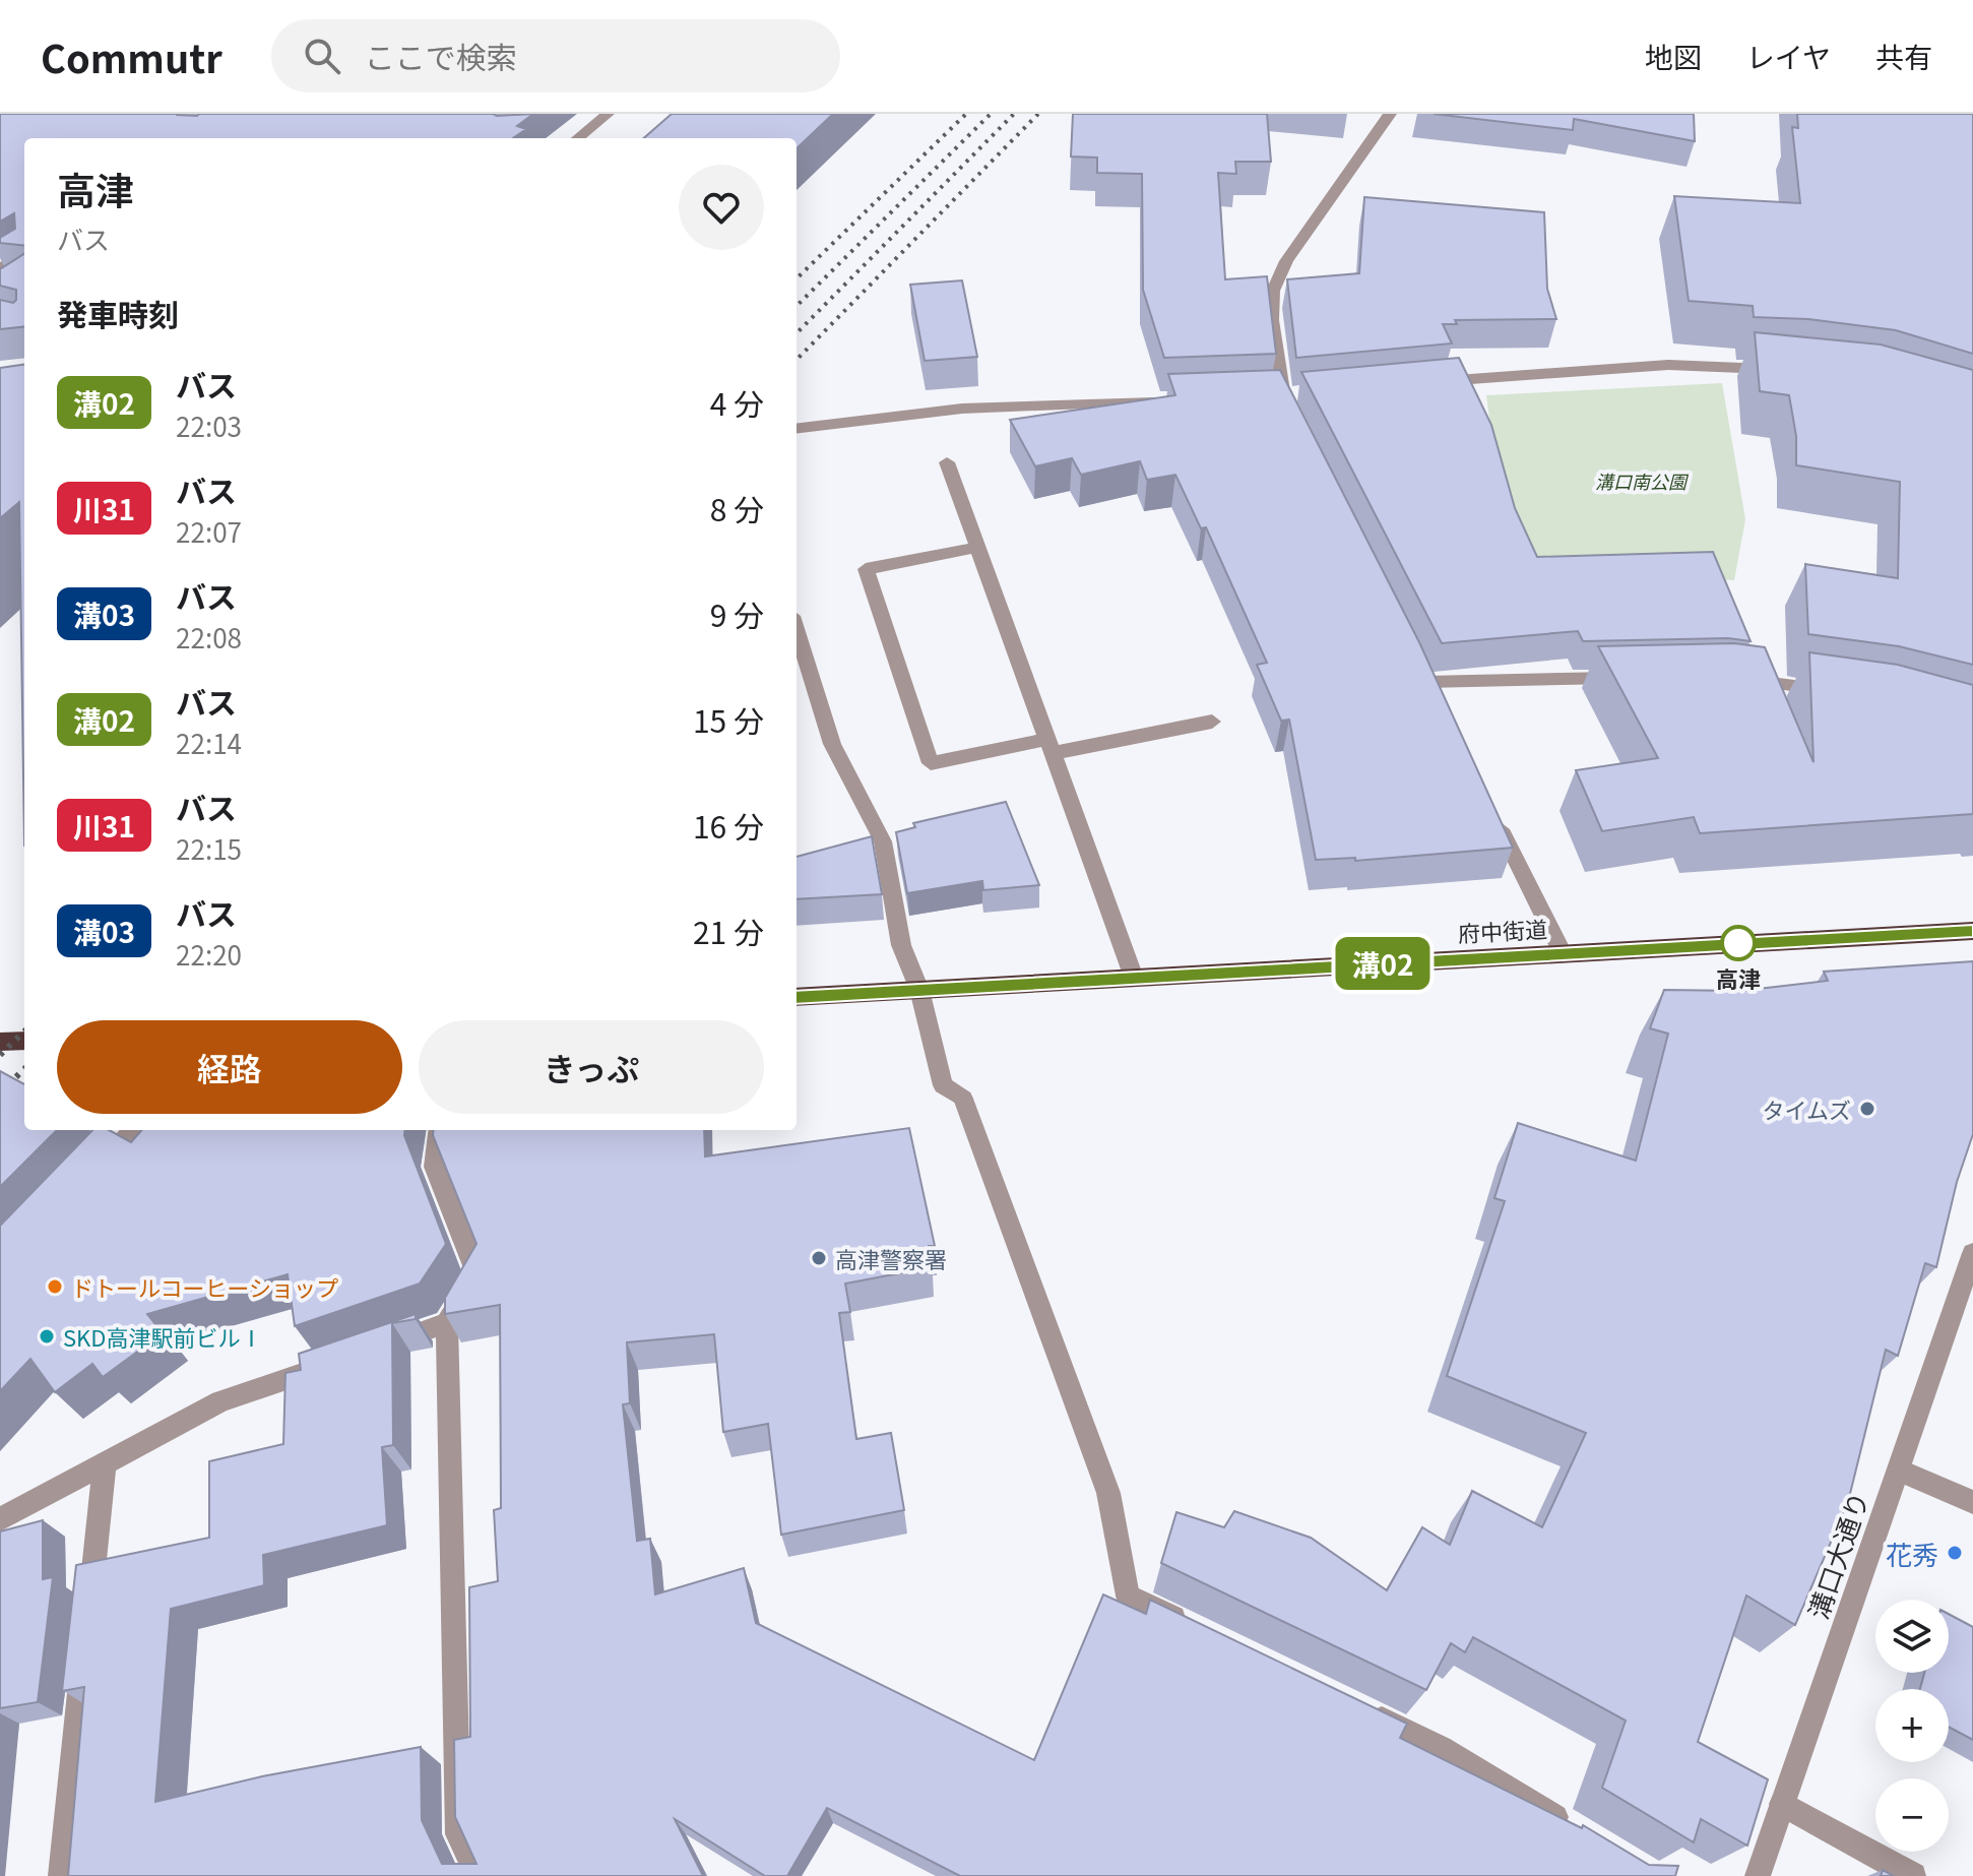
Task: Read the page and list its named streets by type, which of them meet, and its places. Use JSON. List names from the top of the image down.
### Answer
{
  "streets": {
    "highway": ["府中街道"],
    "street": ["溝口大通り"]
  },
  "parks": ["溝口南公園"],
  "places": [
    "高津",
    "タイムズ",
    "高津警察署",
    "ドトールコーヒーショップ",
    "SKD高津駅前ビルⅠ",
    "花秀"
  ],
  "lines": ["bus line 溝02"],
  "page": {
    "header": "Commutr",
    "search": "ここで検索",
    "nav": ["地図", "レイヤ", "共有"],
    "on_map": "溝02",
    "heading": [
      ["高津", "バス"],
      "発車時刻"
    ],
    "list": [
      {
        "mark": "溝02",
        "name": "バス",
        "note": "22:03",
        "value": "4 分"
      },
      {
        "mark": "川31",
        "name": "バス",
        "note": "22:07",
        "value": "8 分"
      },
      {
        "mark": "溝03",
        "name": "バス",
        "note": "22:08",
        "value": "9 分"
      },
      {
        "mark": "溝02",
        "name": "バス",
        "note": "22:14",
        "value": "15 分"
      },
      {
        "mark": "川31",
        "name": "バス",
        "note": "22:15",
        "value": "16 分"
      },
      {
        "mark": "溝03",
        "name": "バス",
        "note": "22:20",
        "value": "21 分"
      }
    ],
    "buttons": ["経路", "きっぷ"],
    "map_buttons": ["+", "−"]
  }
}
